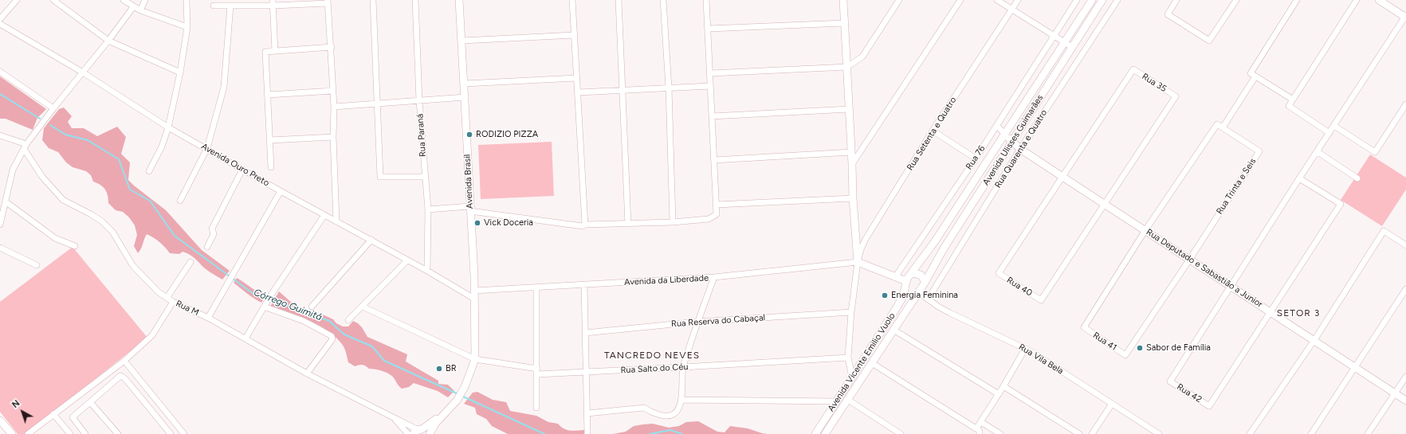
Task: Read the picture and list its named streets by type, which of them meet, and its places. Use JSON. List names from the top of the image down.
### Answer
{
  "streets": {
    "main road": [
      "Avenida Ulisses Guimarães",
      "Avenida Brasil",
      "Rua Deputado e Sabastião a Junior",
      "Avenida Vicente Emilio Vuolo"
    ],
    "street": [
      "Rua 35",
      "Rua Setenta e Quatro",
      "Rua Paraná",
      "Rua Quarenta e Quatro",
      "Rua 76",
      "Avenida Ouro Preto",
      "Rua Trinta e Seis",
      "Avenida da Liberdade",
      "Rua 40",
      "Rua M",
      "Rua Reserva do Cabaçal",
      "Rua 41",
      "Rua Vila Bela",
      "Rua Salto do Céu",
      "Rua 42"
    ]
  },
  "crossings": [
    ["Rua 35", "Rua Deputado e Sabastião a Junior"],
    ["Rua 35", "Rua 40"],
    ["Rua Setenta e Quatro", "Avenida da Liberdade"],
    ["Rua Setenta e Quatro", "Rua Reserva do Cabaçal"],
    ["Rua Setenta e Quatro", "Avenida Vicente Emilio Vuolo"],
    ["Rua Setenta e Quatro", "Rua Salto do Céu"],
    ["Rua Paraná", "Avenida Ouro Preto"],
    ["Avenida Ulisses Guimarães", "Rua Deputado e Sabastião a Junior"],
    ["Avenida Ulisses Guimarães", "Rua Vila Bela"],
    ["Avenida Ulisses Guimarães", "Avenida Vicente Emilio Vuolo"],
    ["Rua Quarenta e Quatro", "Rua Deputado e Sabastião a Junior"],
    ["Rua Quarenta e Quatro", "Rua Vila Bela"],
    ["Avenida Ouro Preto", "Avenida Brasil"],
    ["Avenida Brasil", "Avenida da Liberdade"],
    ["Avenida Brasil", "Rua M"],
    ["Avenida Brasil", "Rua Salto do Céu"],
    ["Rua Trinta e Seis", "Rua Deputado e Sabastião a Junior"],
    ["Rua Trinta e Seis", "Rua 41"],
    ["Rua Deputado e Sabastião a Junior", "Rua 40"],
    ["Rua Deputado e Sabastião a Junior", "Rua 41"],
    ["Rua Deputado e Sabastião a Junior", "Rua 42"],
    ["Rua Vila Bela", "Avenida Vicente Emilio Vuolo"]
  ],
  "districts": ["SETOR 3", "TANCREDO NEVES"],
  "water": ["Córrego Guimitá"],
  "places": [
    "RODIZIO PIZZA",
    "Vick Doceria",
    "Energia Feminina",
    "Sabor de Família",
    "BR"
  ],
  "north": "top left"
}
